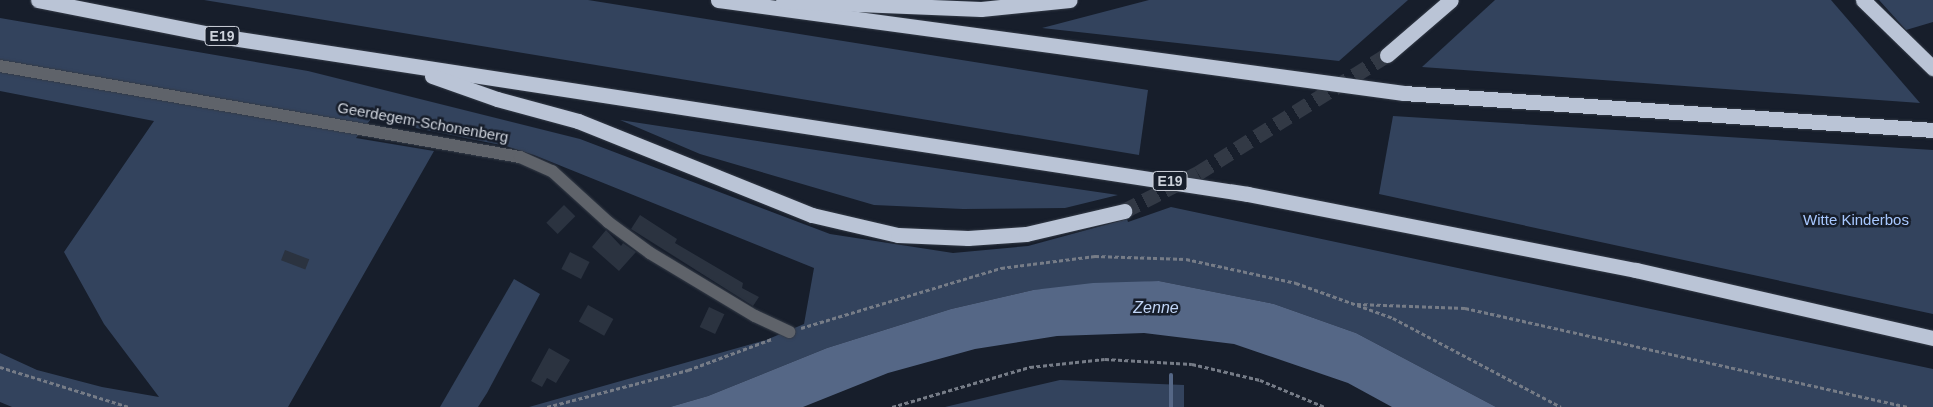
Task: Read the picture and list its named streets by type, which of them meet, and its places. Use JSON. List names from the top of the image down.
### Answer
{
  "streets": {
    "highway": ["E19"],
    "street": ["Geerdegem-Schonenberg"]
  },
  "water": ["Zenne"],
  "parks": ["Witte Kinderbos"]
}
